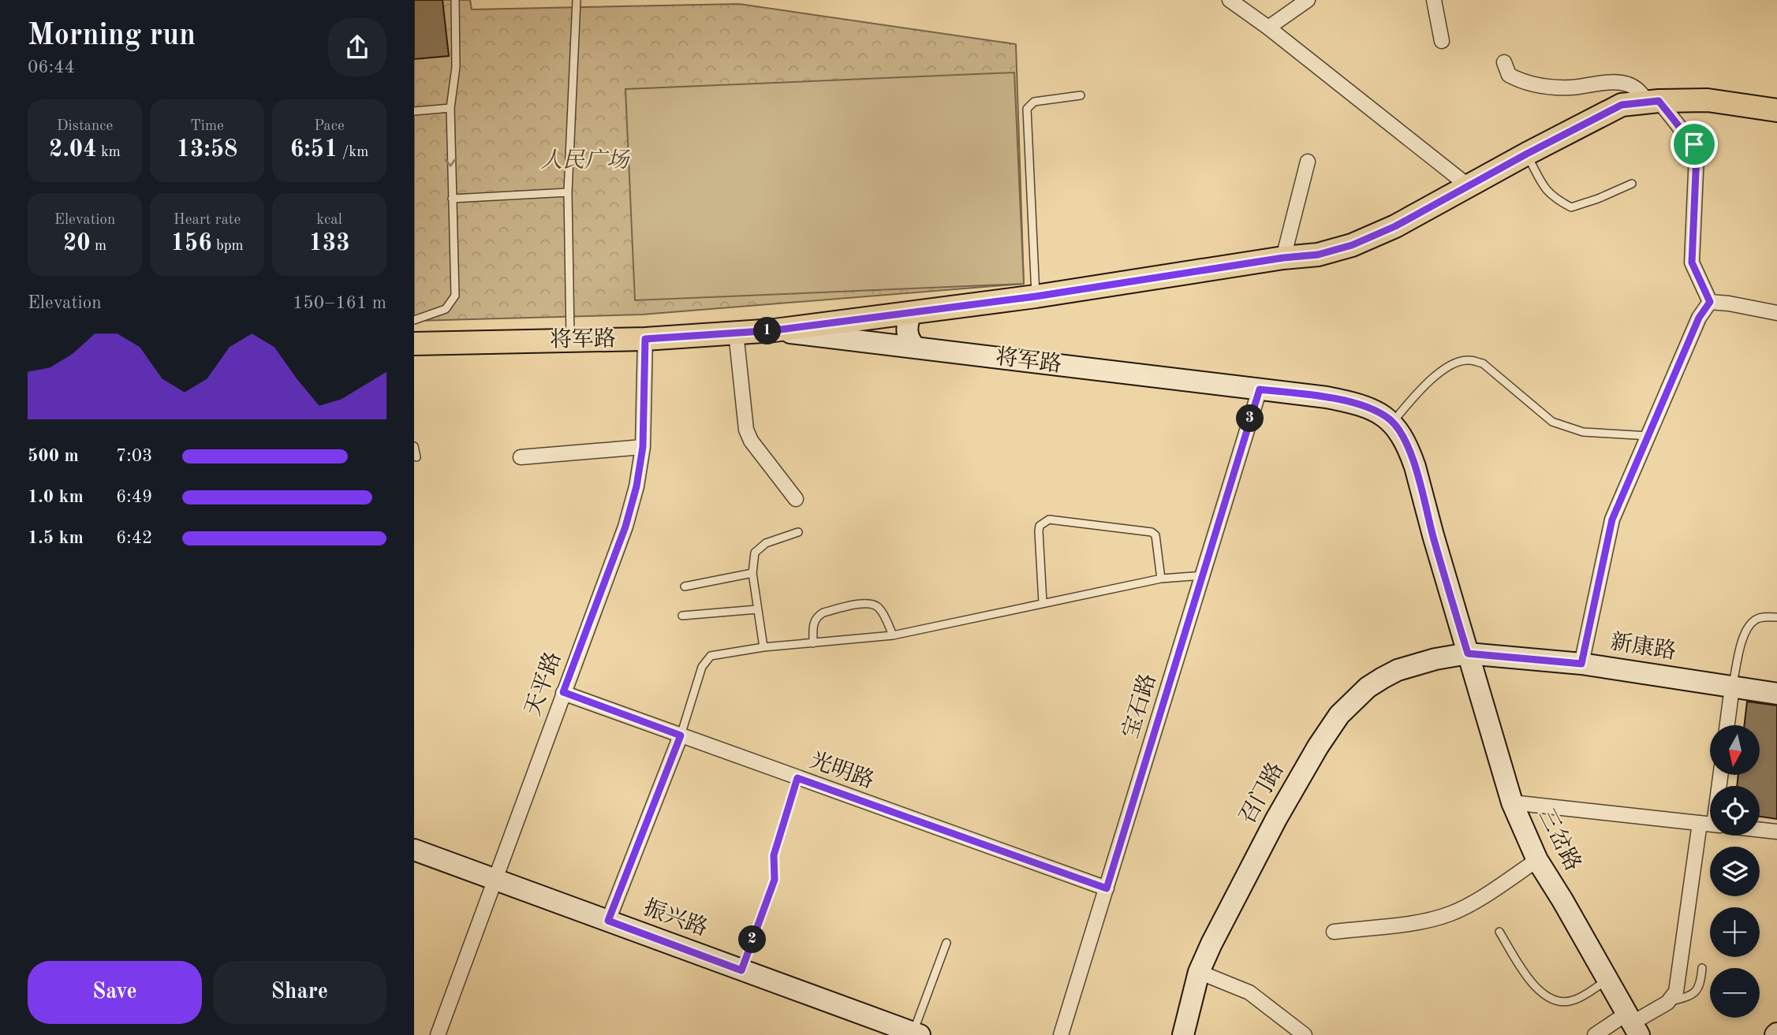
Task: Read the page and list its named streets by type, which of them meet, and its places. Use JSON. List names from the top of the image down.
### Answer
{
  "streets": {
    "main road": [
      "将军路",
      "新康路",
      "召门路",
      "三岔路",
      "振兴路"
    ],
    "street": ["天平路", "宝石路", "光明路"]
  },
  "crossings": [
    ["将军路", "新康路"],
    ["将军路", "天平路"],
    ["将军路", "宝石路"],
    ["将军路", "召门路"],
    ["将军路", "三岔路"],
    ["新康路", "召门路"],
    ["新康路", "三岔路"],
    ["天平路", "光明路"],
    ["天平路", "振兴路"],
    ["宝石路", "光明路"],
    ["召门路", "三岔路"]
  ],
  "parks": ["人民广场"],
  "north": "bottom",
  "page": {
    "heading": ["Morning run", "06:44"],
    "stats": [
      ["Distance", "2.04 km"],
      ["Time", "13:58"],
      ["Pace", "6:51 /km"],
      ["Elevation", "20 m"],
      ["Heart rate", "156 bpm"],
      ["kcal", "133"]
    ],
    "chart": ["Elevation", "150–161 m"],
    "pins": ["1", "3", "2"],
    "list": [
      {
        "name": "500 m",
        "note": "7:03"
      },
      {
        "name": "1.0 km",
        "note": "6:49"
      },
      {
        "name": "1.5 km",
        "note": "6:42"
      }
    ],
    "map_buttons": ["+", "−"],
    "buttons": ["Save", "Share"]
  }
}
